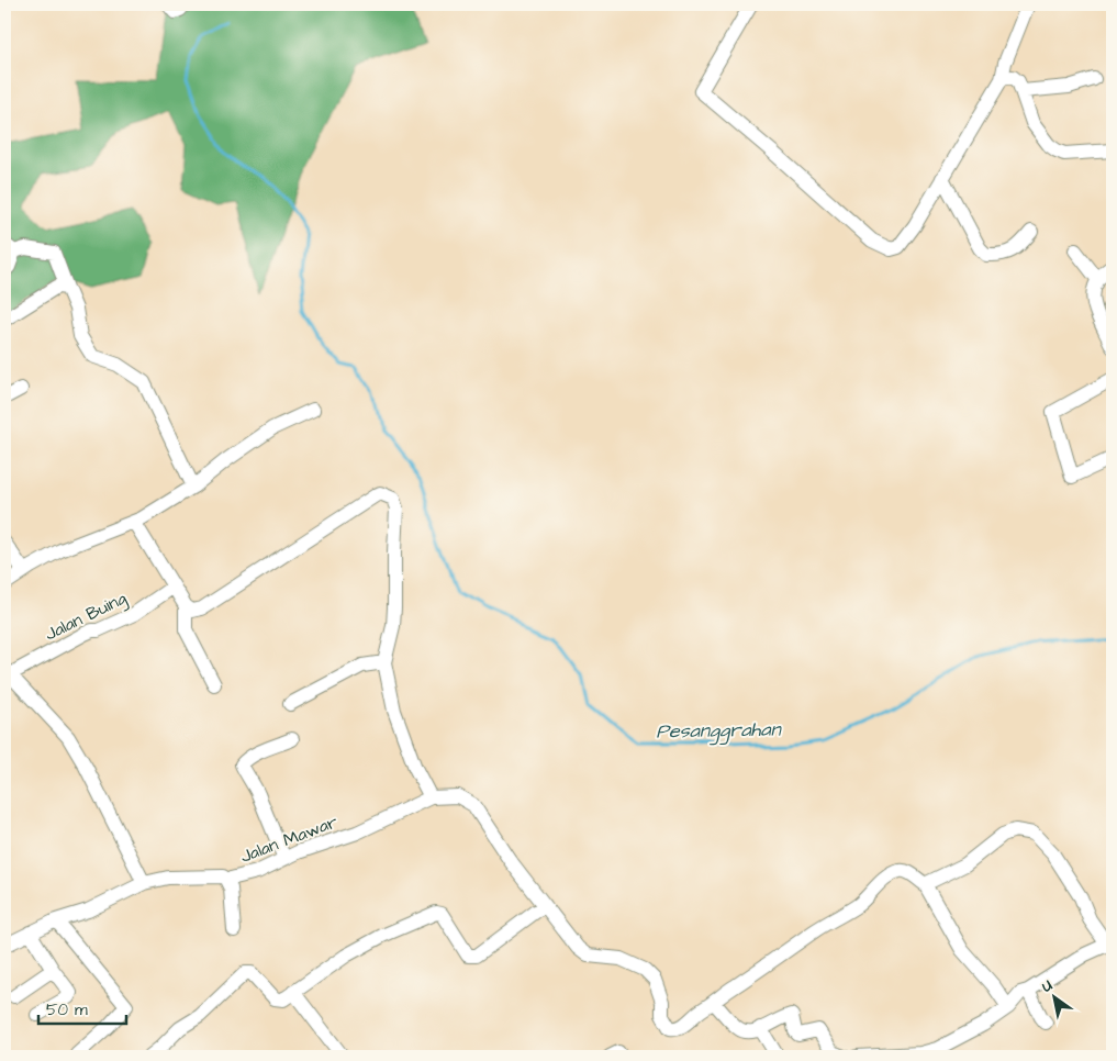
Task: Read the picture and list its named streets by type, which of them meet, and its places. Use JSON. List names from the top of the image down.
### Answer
{
  "streets": {
    "street": ["Jalan Buing", "Jalan Mawar"]
  },
  "water": ["Pesanggrahan"],
  "scale_bar": "50 m",
  "north": "top left"
}
